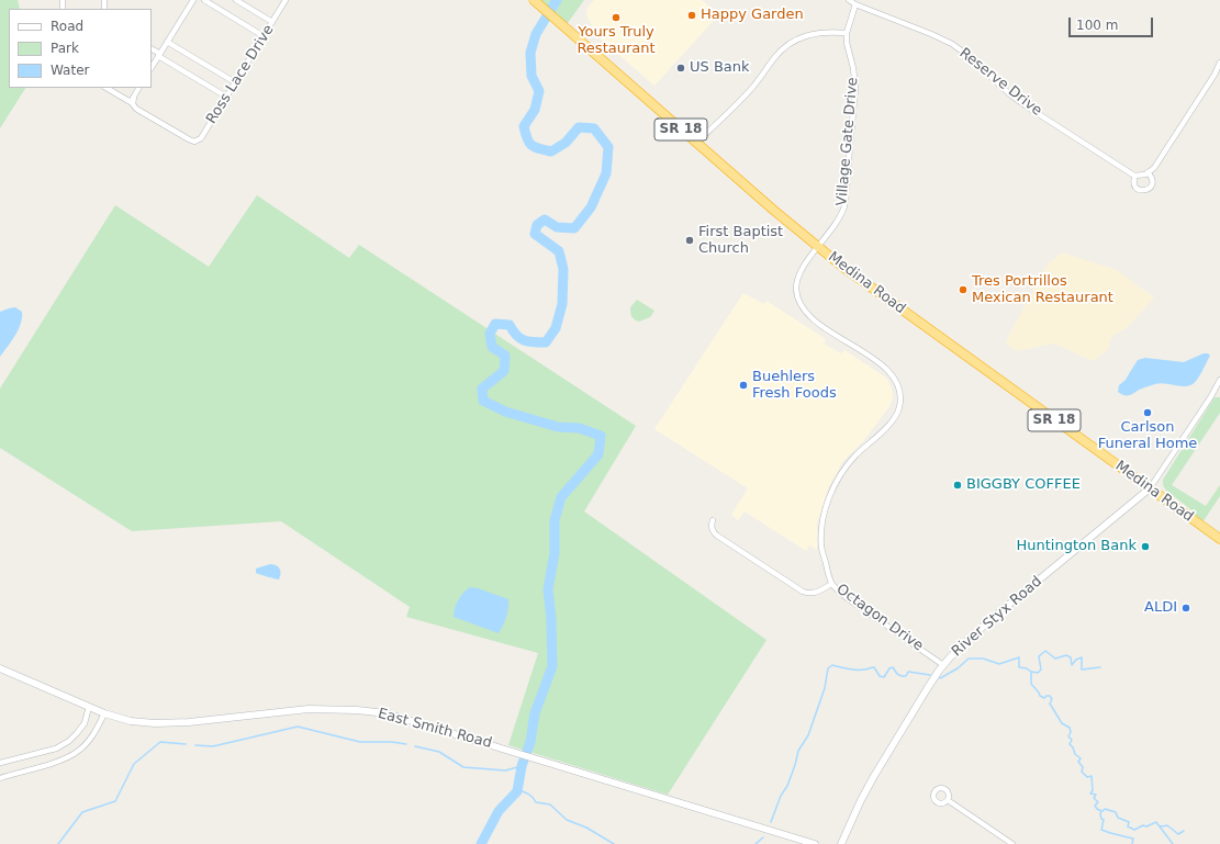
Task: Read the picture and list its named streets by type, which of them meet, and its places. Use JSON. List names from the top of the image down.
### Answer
{
  "streets": {
    "highway": ["SR 18", "Medina Road"],
    "street": [
      "Ross Lace Drive",
      "Reserve Drive",
      "Village Gate Drive",
      "River Styx Road",
      "Octagon Drive",
      "East Smith Road"
    ]
  },
  "crossings": [
    ["Reserve Drive", "Village Gate Drive"],
    ["Village Gate Drive", "Medina Road"],
    ["Village Gate Drive", "Octagon Drive"],
    ["Medina Road", "River Styx Road"],
    ["River Styx Road", "Octagon Drive"]
  ],
  "places": [
    "Happy Garden",
    "Yours Truly Restaurant",
    "US Bank",
    "First Baptist Church",
    "Tres Portrillos Mexican Restaurant",
    "Buehlers Fresh Foods",
    "Carlson Funeral Home",
    "BIGGBY COFFEE",
    "Huntington Bank",
    "ALDI"
  ],
  "legend": ["Road", "Park", "Water"],
  "scale_bar": "100 m"
}
